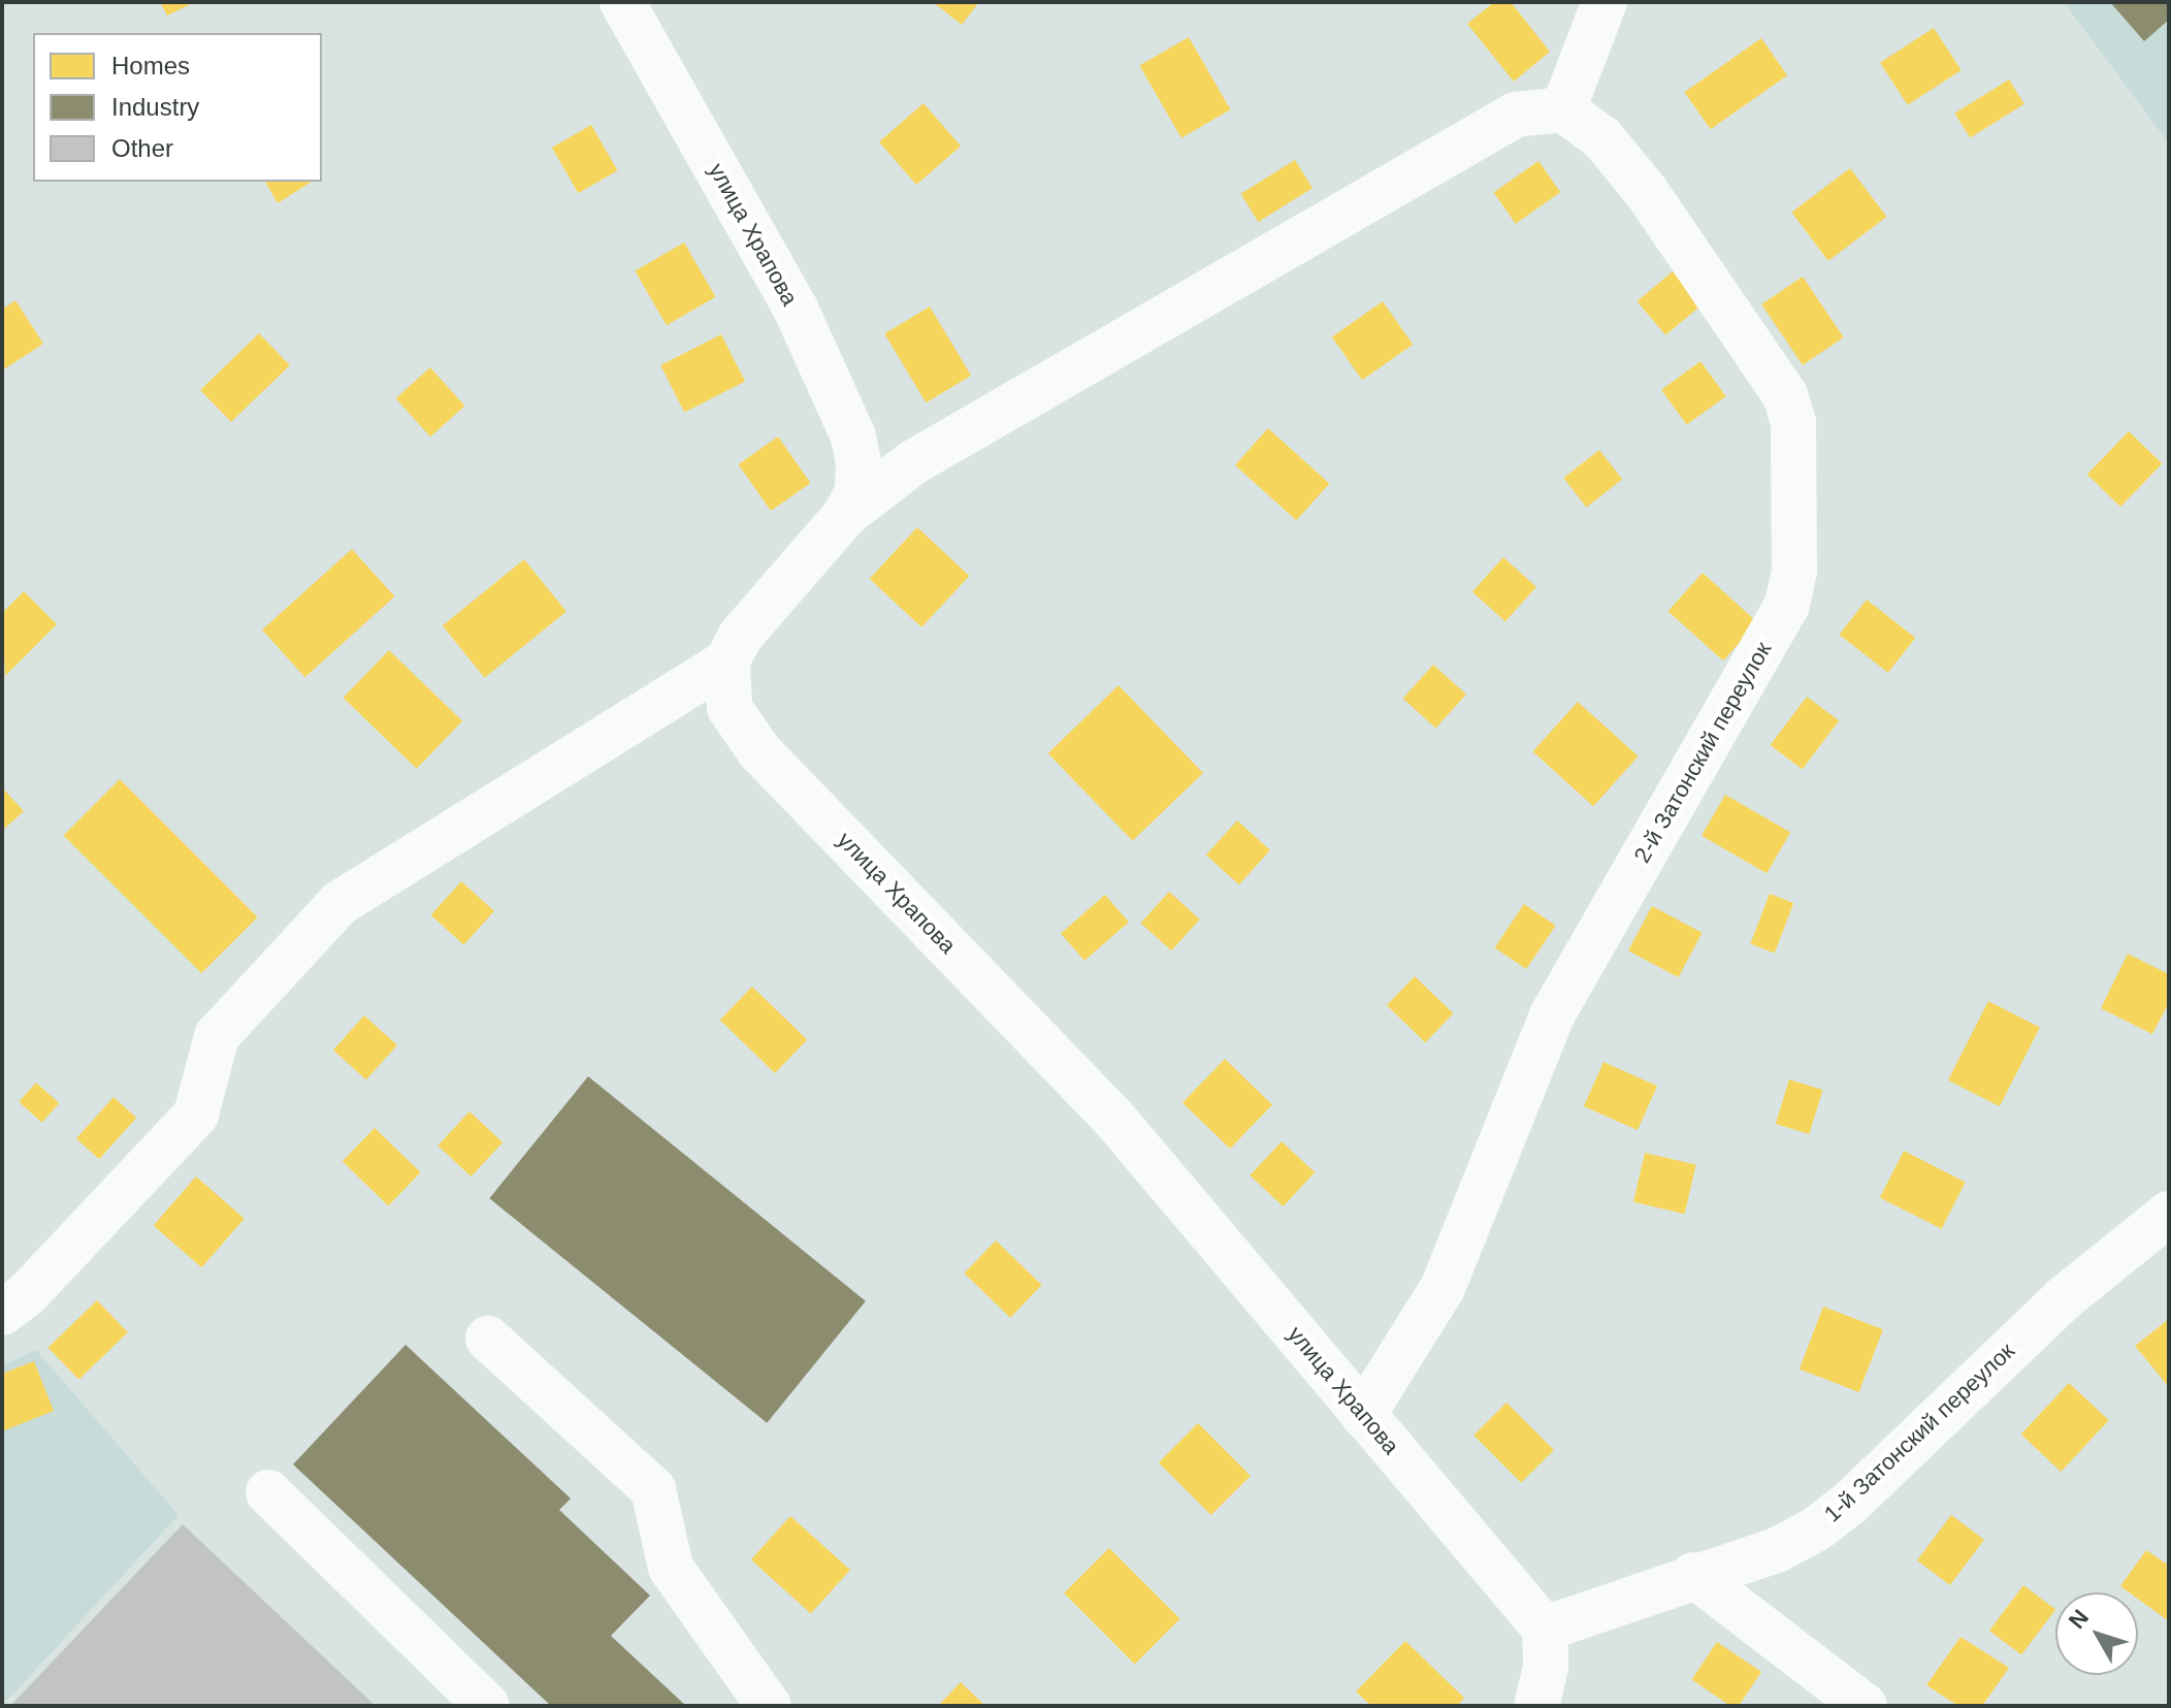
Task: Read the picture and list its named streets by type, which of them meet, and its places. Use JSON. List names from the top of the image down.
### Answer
{
  "streets": {
    "street": ["улица Храпова", "2-й Затонский переулок", "1-й Затонский переулок"]
  },
  "crossings": [
    ["улица Храпова", "2-й Затонский переулок"],
    ["улица Храпова", "1-й Затонский переулок"]
  ],
  "legend": ["Homes", "Industry", "Other"],
  "north": "top left"
}
